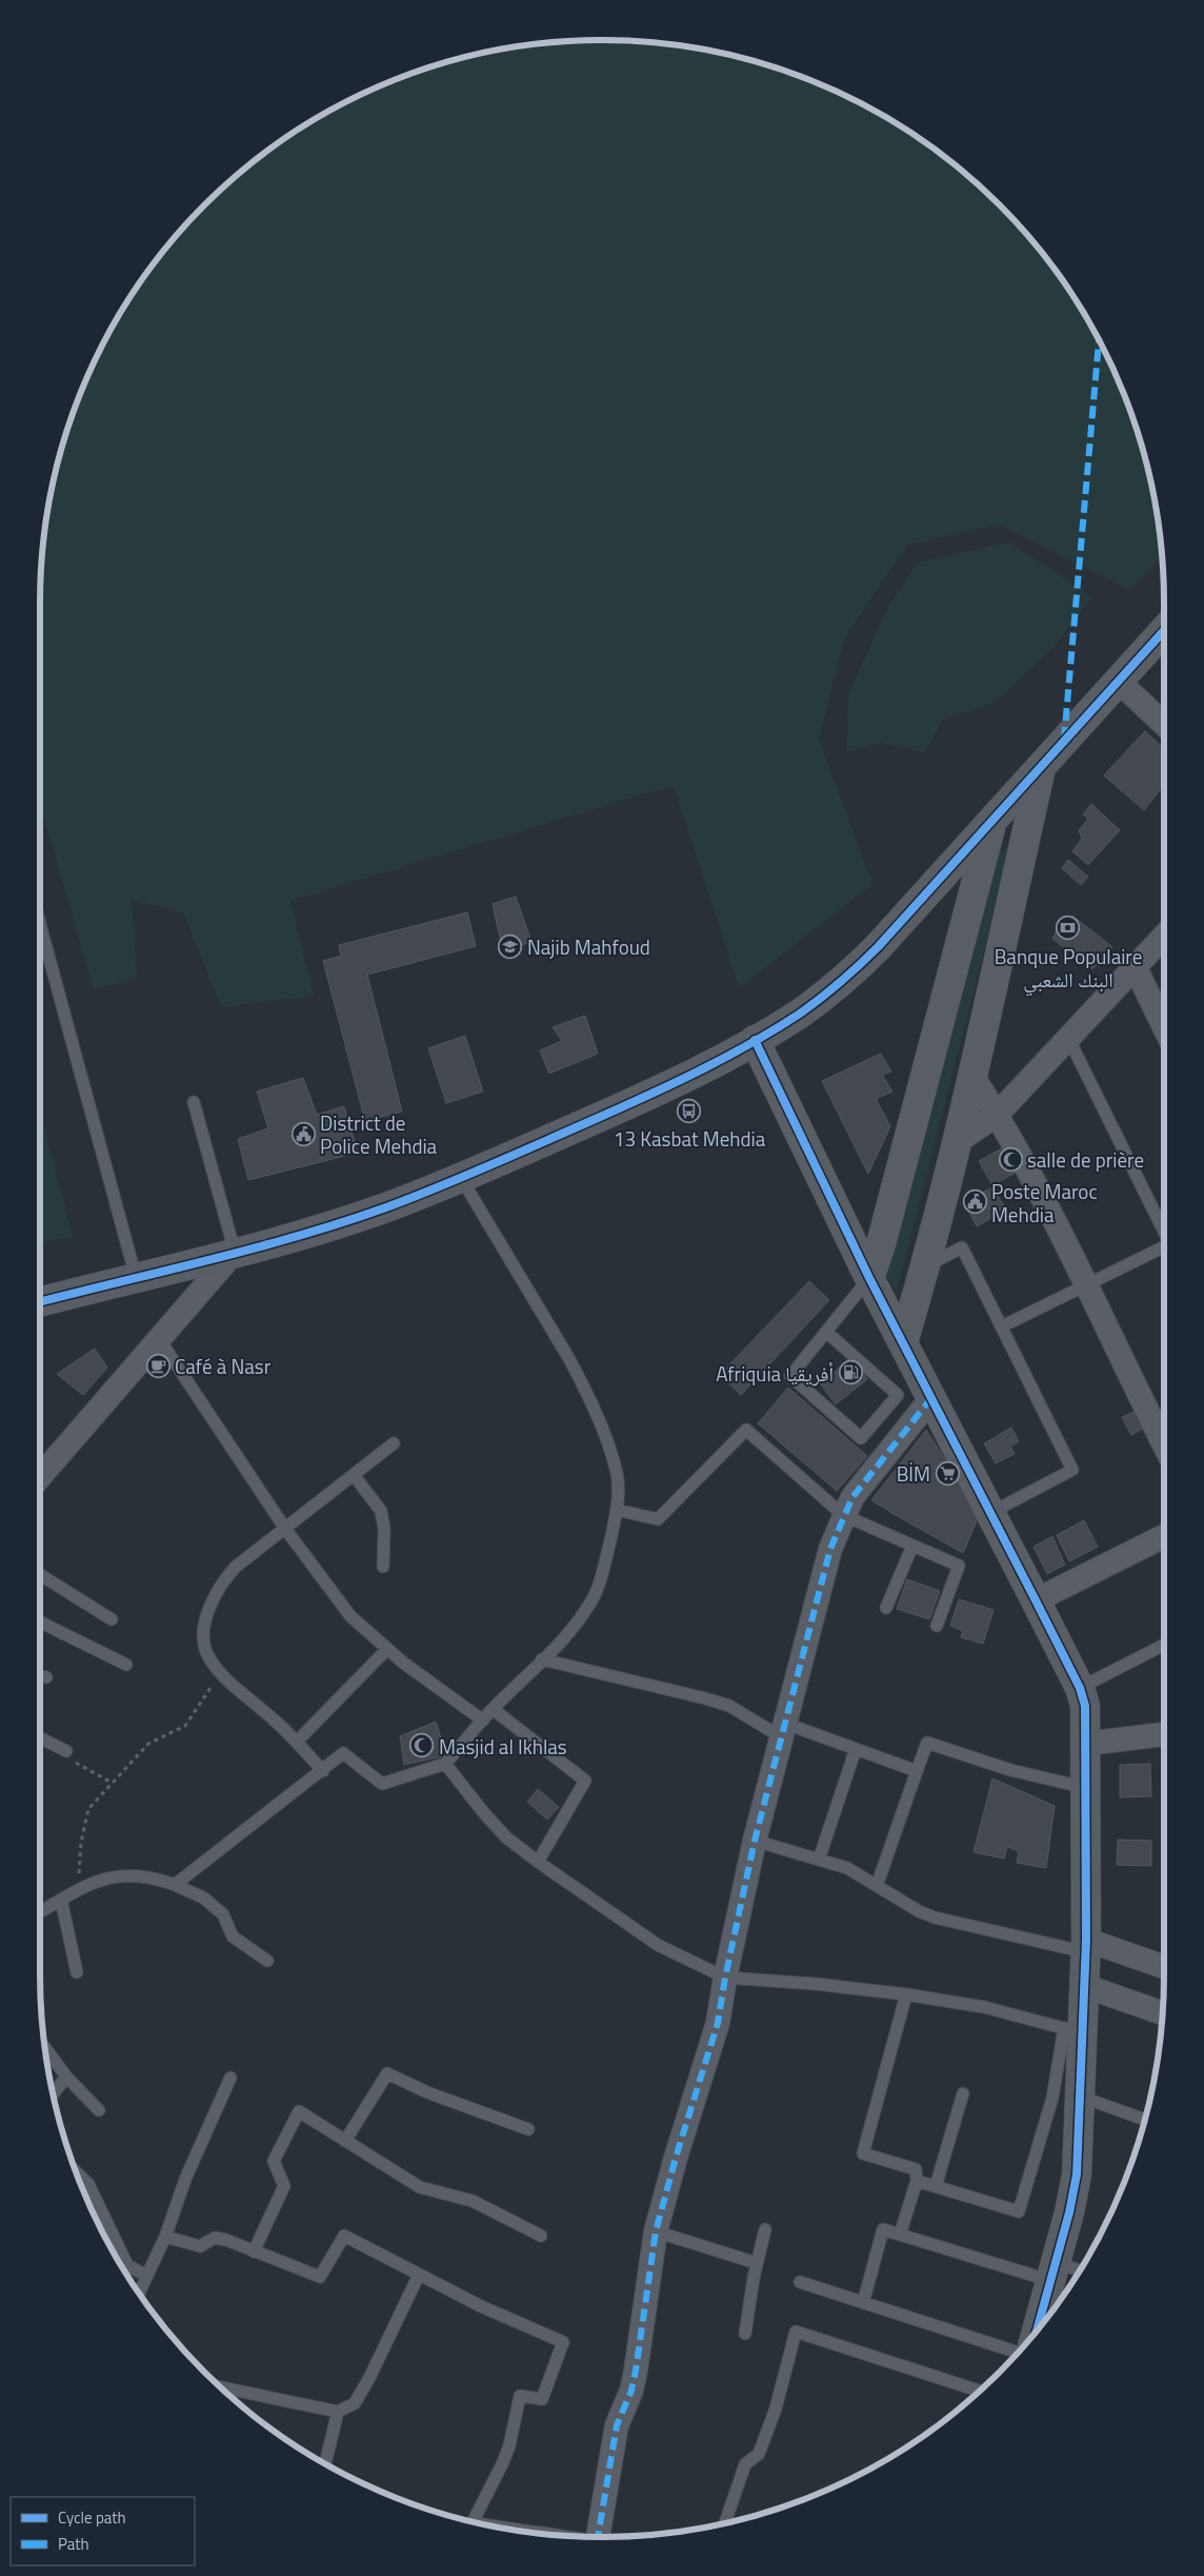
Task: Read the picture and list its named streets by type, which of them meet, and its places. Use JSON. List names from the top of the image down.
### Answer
{
  "places": {
    "bank": ["Banque Populaire البنك الشعبي"],
    "school or university": ["Najib Mahfoud"],
    "bus stop": ["13 Kasbat Mehdia"],
    "public building": ["District de Police Mehdia", "Poste Maroc Mehdia"],
    "mosque": ["salle de prière", "Masjid al Ikhlas"],
    "cafe": ["Café à Nasr"],
    "fuel station": ["Afriquia أفريقيا"],
    "supermarket": ["BİM"]
  },
  "legend": ["Cycle path", "Path"]
}
